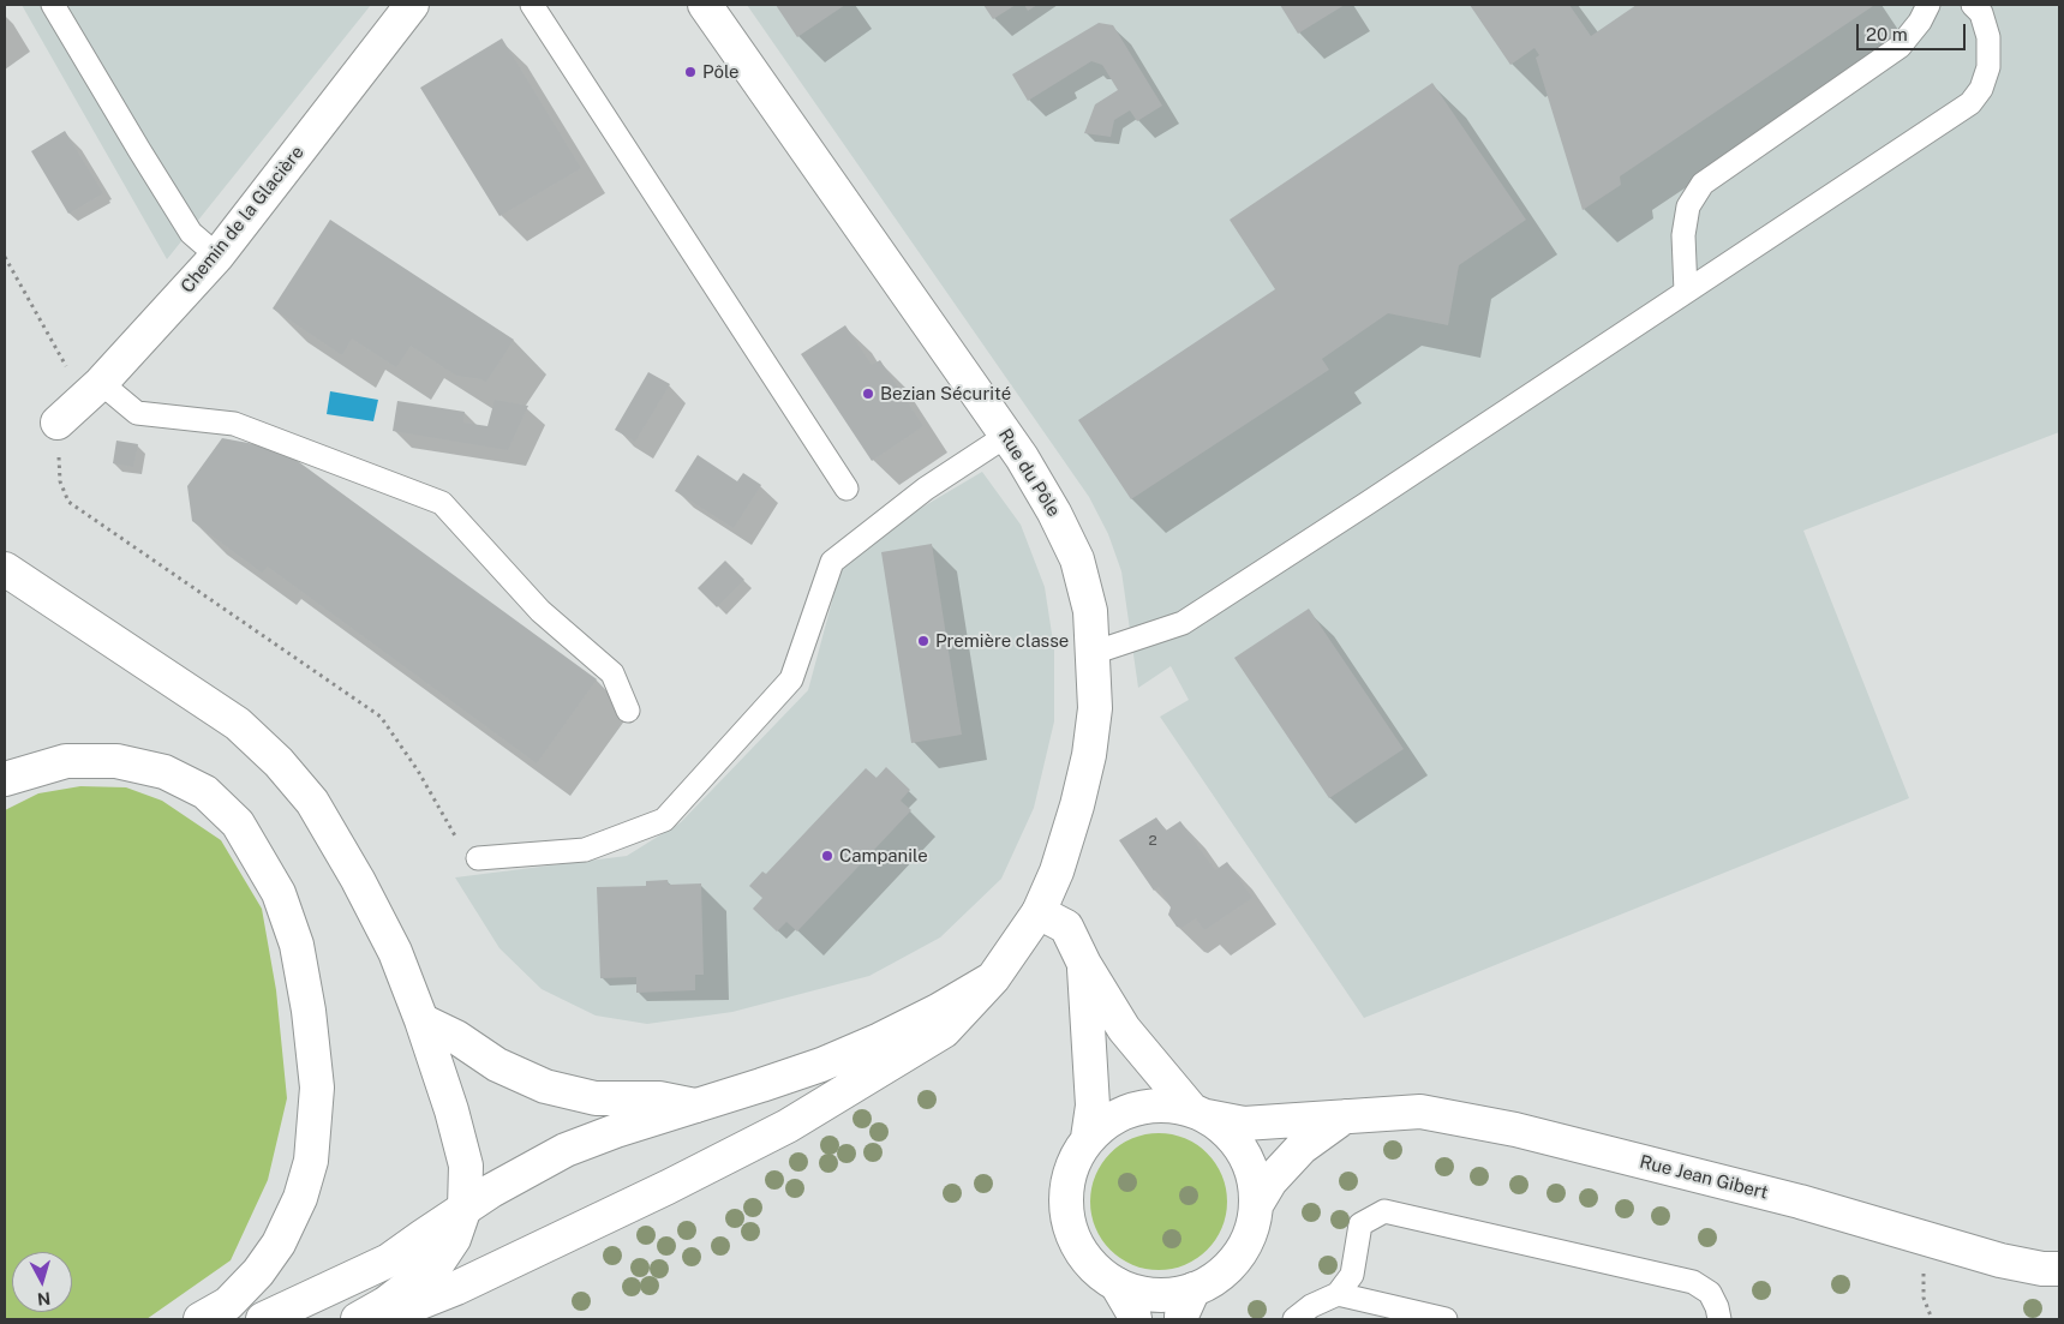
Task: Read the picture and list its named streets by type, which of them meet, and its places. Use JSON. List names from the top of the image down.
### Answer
{
  "streets": {
    "main road": ["Chemin de la Glacière", "Rue du Pôle", "Rue Jean Gibert"]
  },
  "places": [
    "Pôle",
    "Bezian Sécurité",
    "Première classe",
    "Campanile"
  ],
  "house_numbers": ["2"],
  "scale_bar": "20 m",
  "north": "bottom"
}
